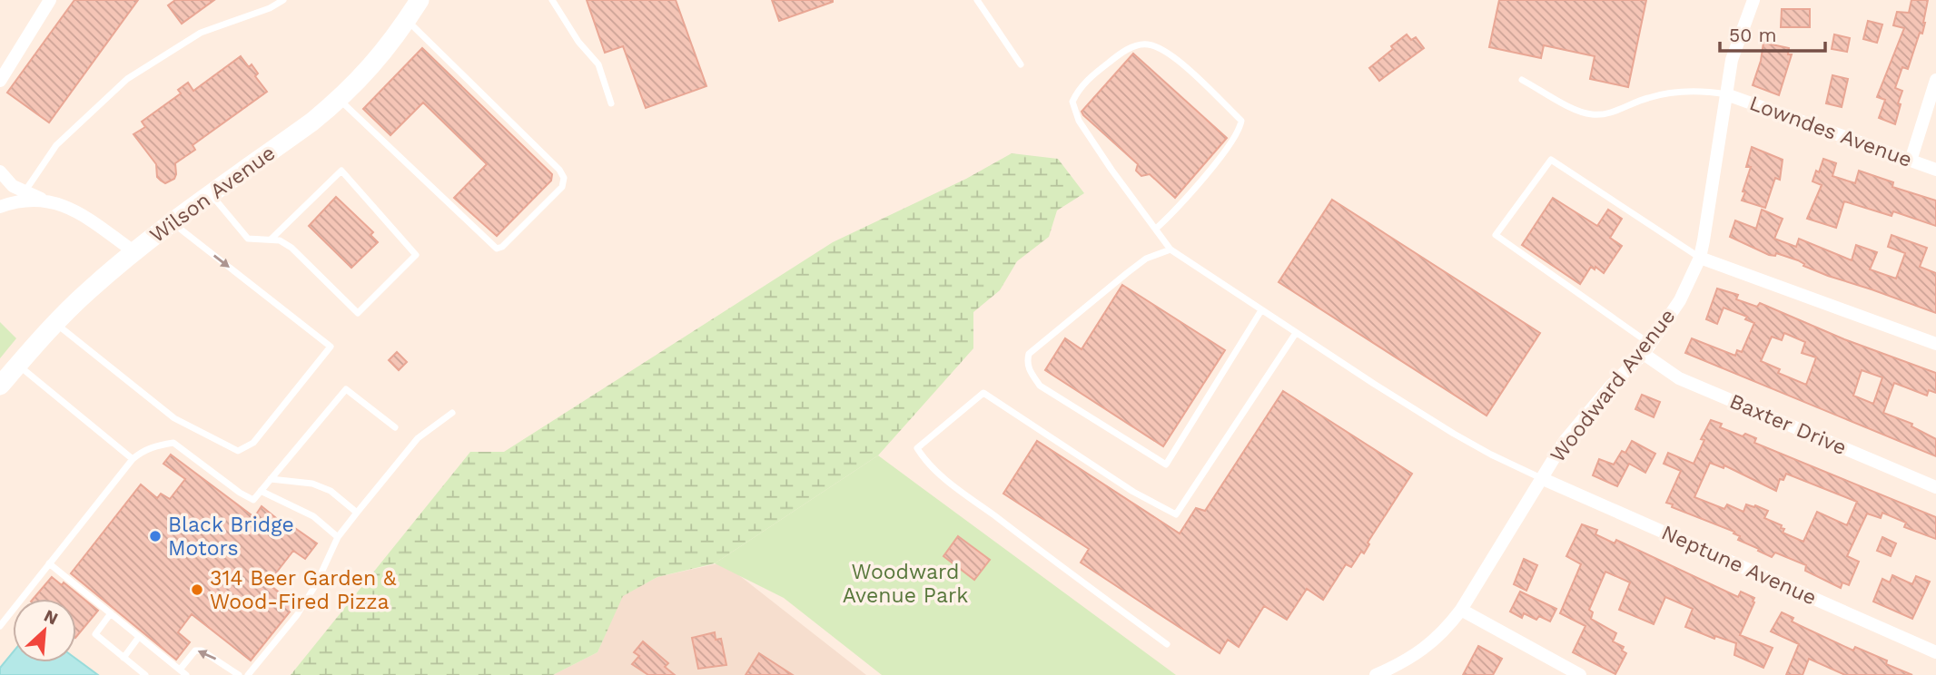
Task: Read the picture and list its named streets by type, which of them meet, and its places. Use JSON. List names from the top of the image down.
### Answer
{
  "streets": {
    "main road": ["Wilson Avenue"],
    "street": [
      "Lowndes Avenue",
      "Woodward Avenue",
      "Baxter Drive",
      "Neptune Avenue"
    ]
  },
  "crossings": [
    ["Lowndes Avenue", "Woodward Avenue"],
    ["Woodward Avenue", "Baxter Drive"],
    ["Woodward Avenue", "Neptune Avenue"]
  ],
  "parks": ["Woodward Avenue Park"],
  "places": ["Black Bridge Motors", "314 Beer Garden & Wood-Fired Pizza"],
  "scale_bar": "50 m",
  "north": "top right"
}
